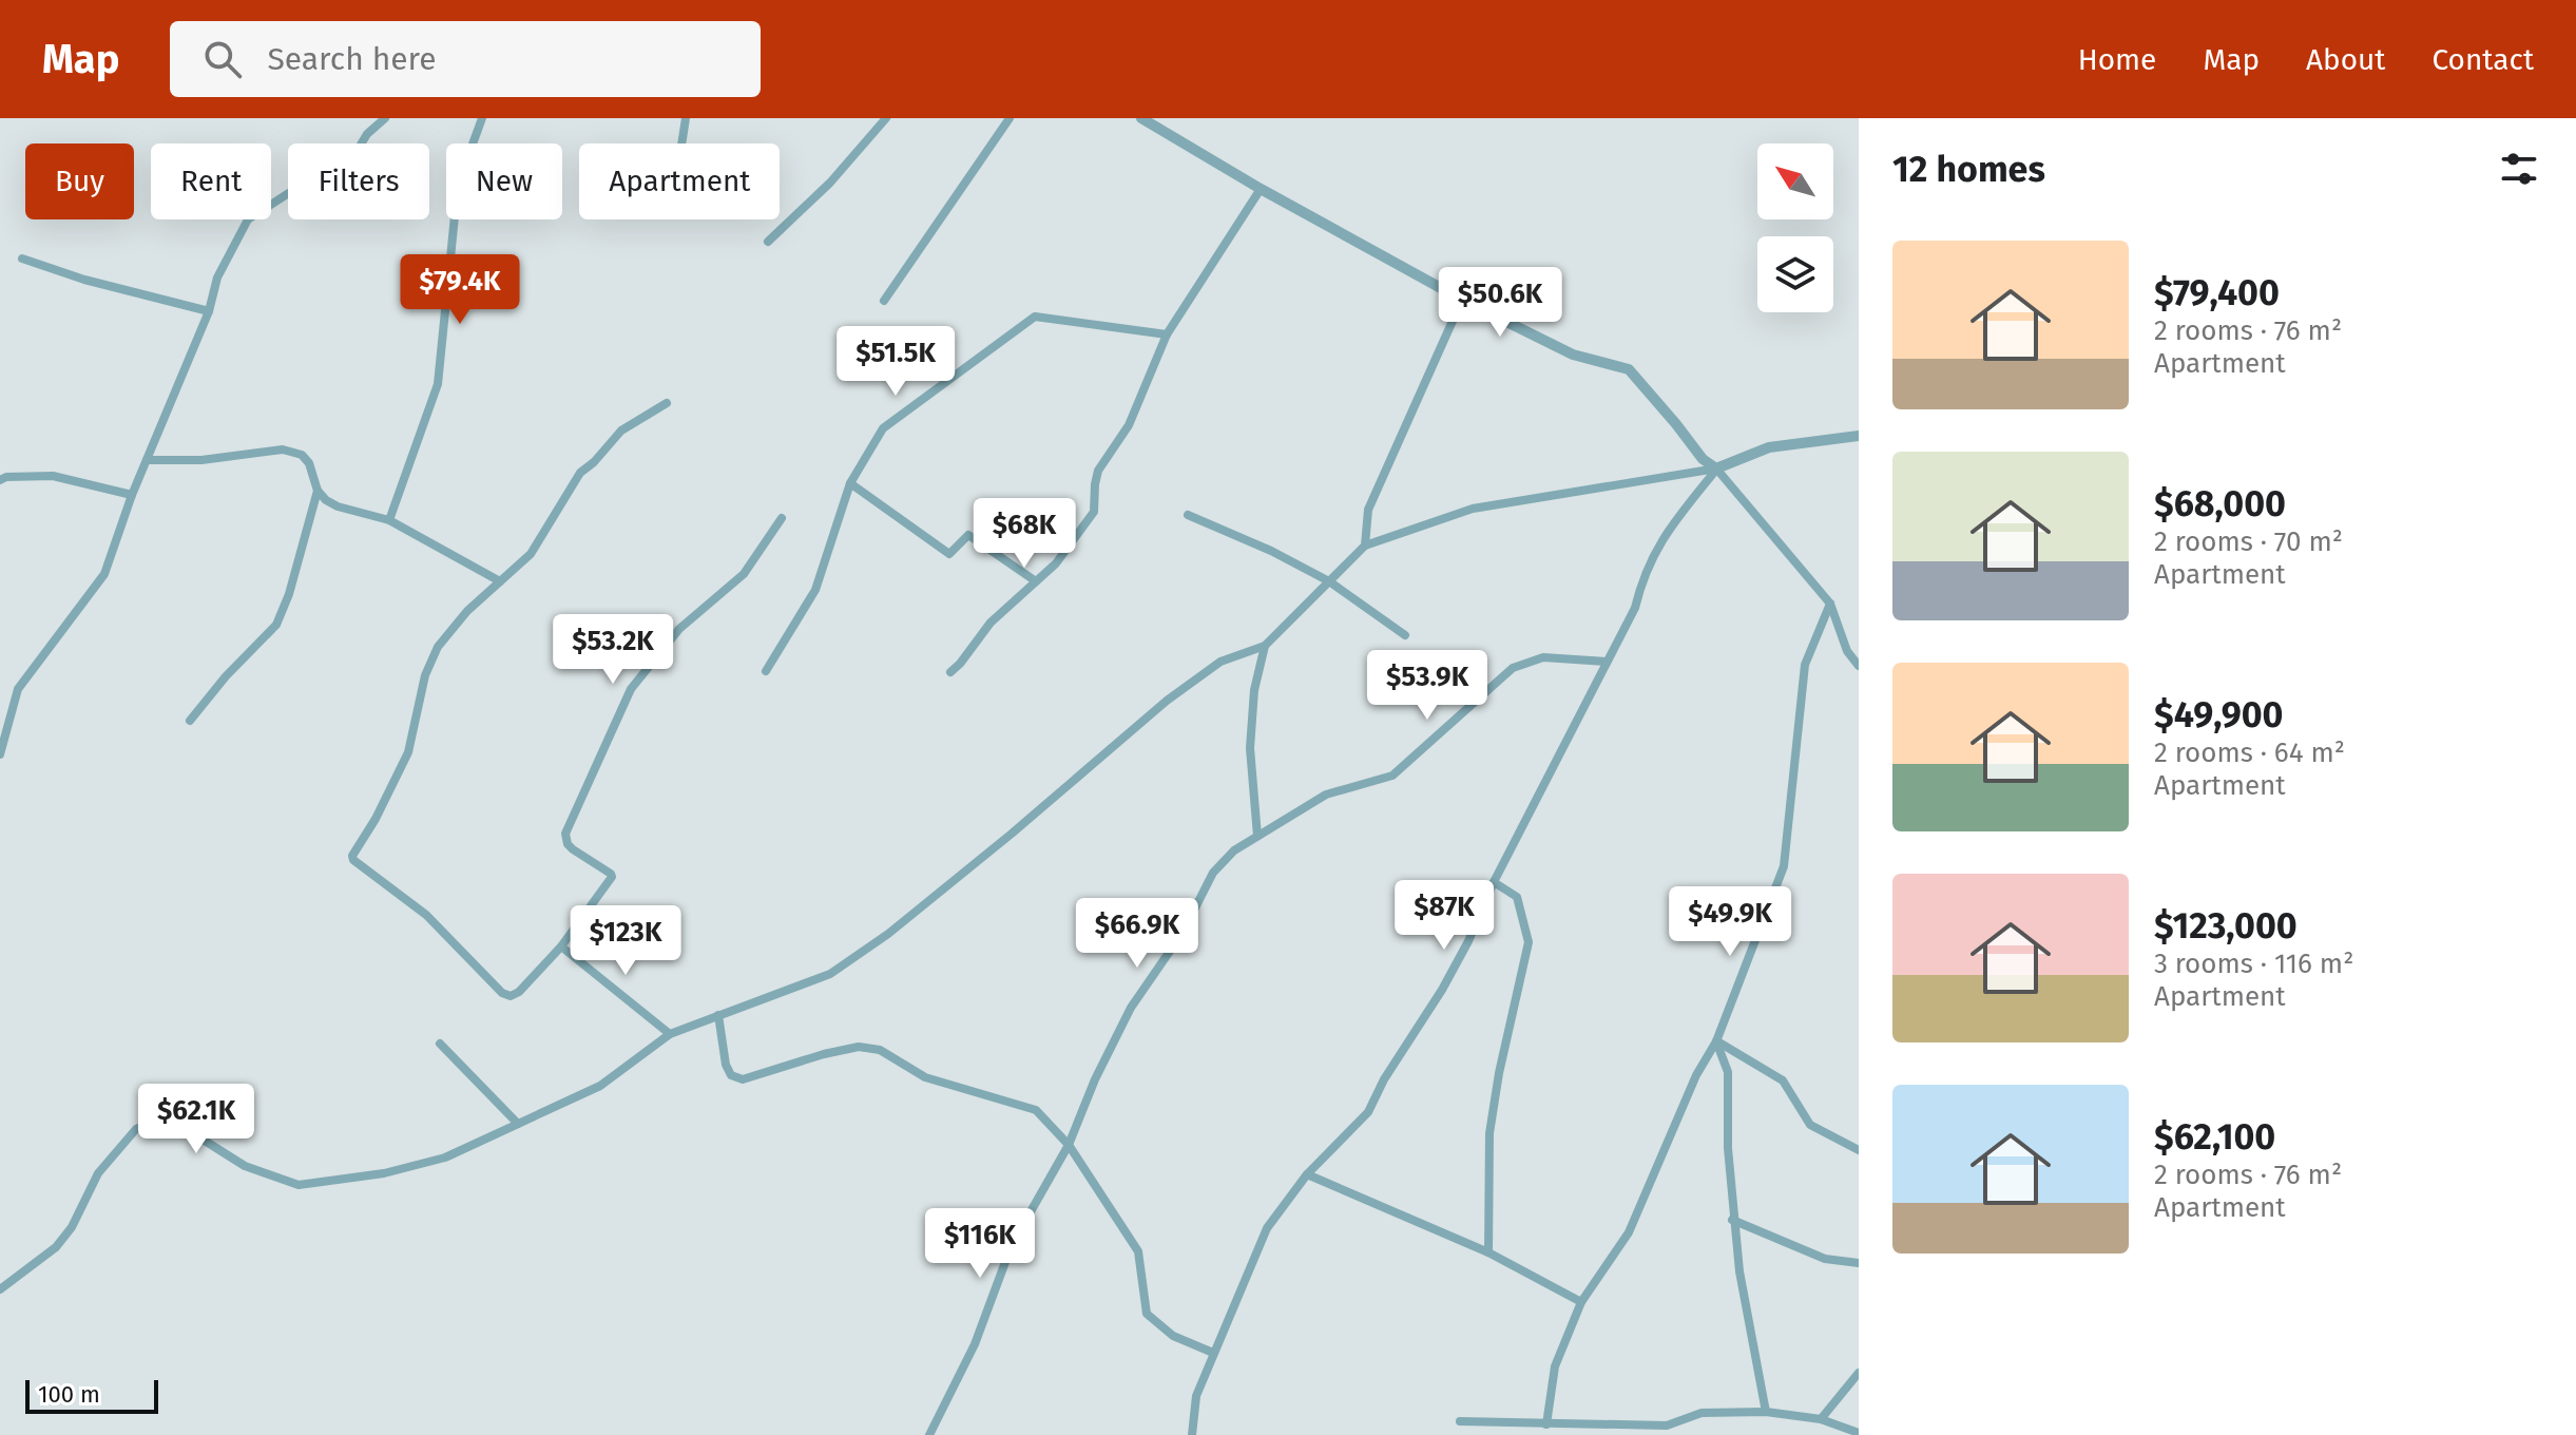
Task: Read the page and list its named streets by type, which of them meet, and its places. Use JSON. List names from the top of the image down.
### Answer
{
  "scale_bar": "100 m",
  "north": "top left",
  "page": {
    "header": "Map",
    "search": "Search here",
    "nav": [
      "Home",
      "Map",
      "About",
      "Contact"
    ],
    "heading": "12 homes",
    "chip": [
      "Buy",
      "Rent",
      "Filters",
      "New",
      "Apartment"
    ],
    "list": [
      {
        "name": "$79,400",
        "note": "2 rooms · 76 m² · Apartment"
      },
      {
        "name": "$68,000",
        "note": "2 rooms · 70 m² · Apartment"
      },
      {
        "name": "$49,900",
        "note": "2 rooms · 64 m² · Apartment"
      },
      {
        "name": "$123,000",
        "note": "3 rooms · 116 m² · Apartment"
      },
      {
        "name": "$62,100",
        "note": "2 rooms · 76 m² · Apartment"
      }
    ],
    "price": [
      "$79.4K",
      "$50.6K",
      "$51.5K",
      "$68K",
      "$53.2K",
      "$53.9K",
      "$87K",
      "$49.9K",
      "$66.9K",
      "$123K",
      "$62.1K",
      "$116K"
    ],
    "scale": "100 m"
  }
}
